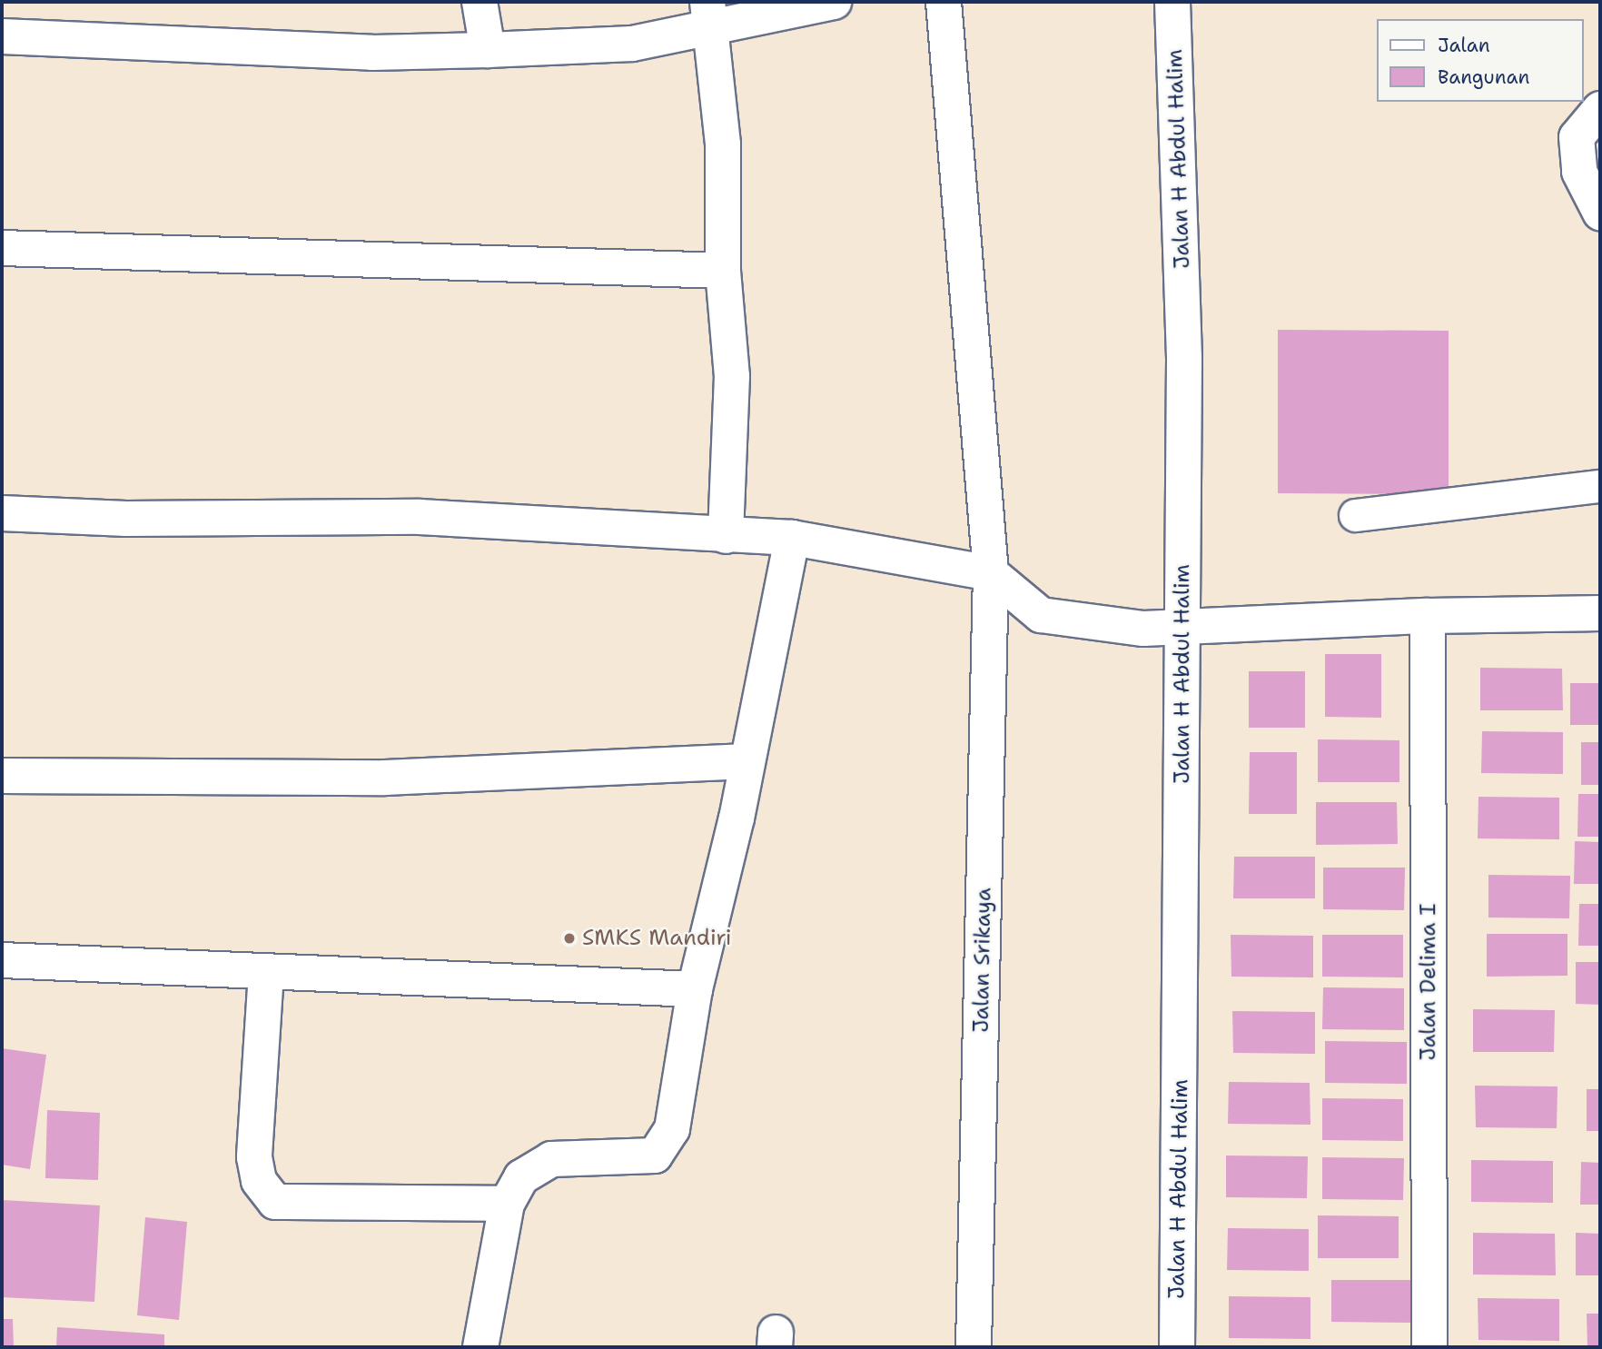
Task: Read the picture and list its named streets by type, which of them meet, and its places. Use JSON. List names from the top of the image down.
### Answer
{
  "streets": {
    "street": ["Jalan H Abdul Halim", "Jalan Srikaya", "Jalan Delima I"]
  },
  "places": ["SMKS Mandiri"],
  "legend": ["Jalan", "Bangunan"]
}
